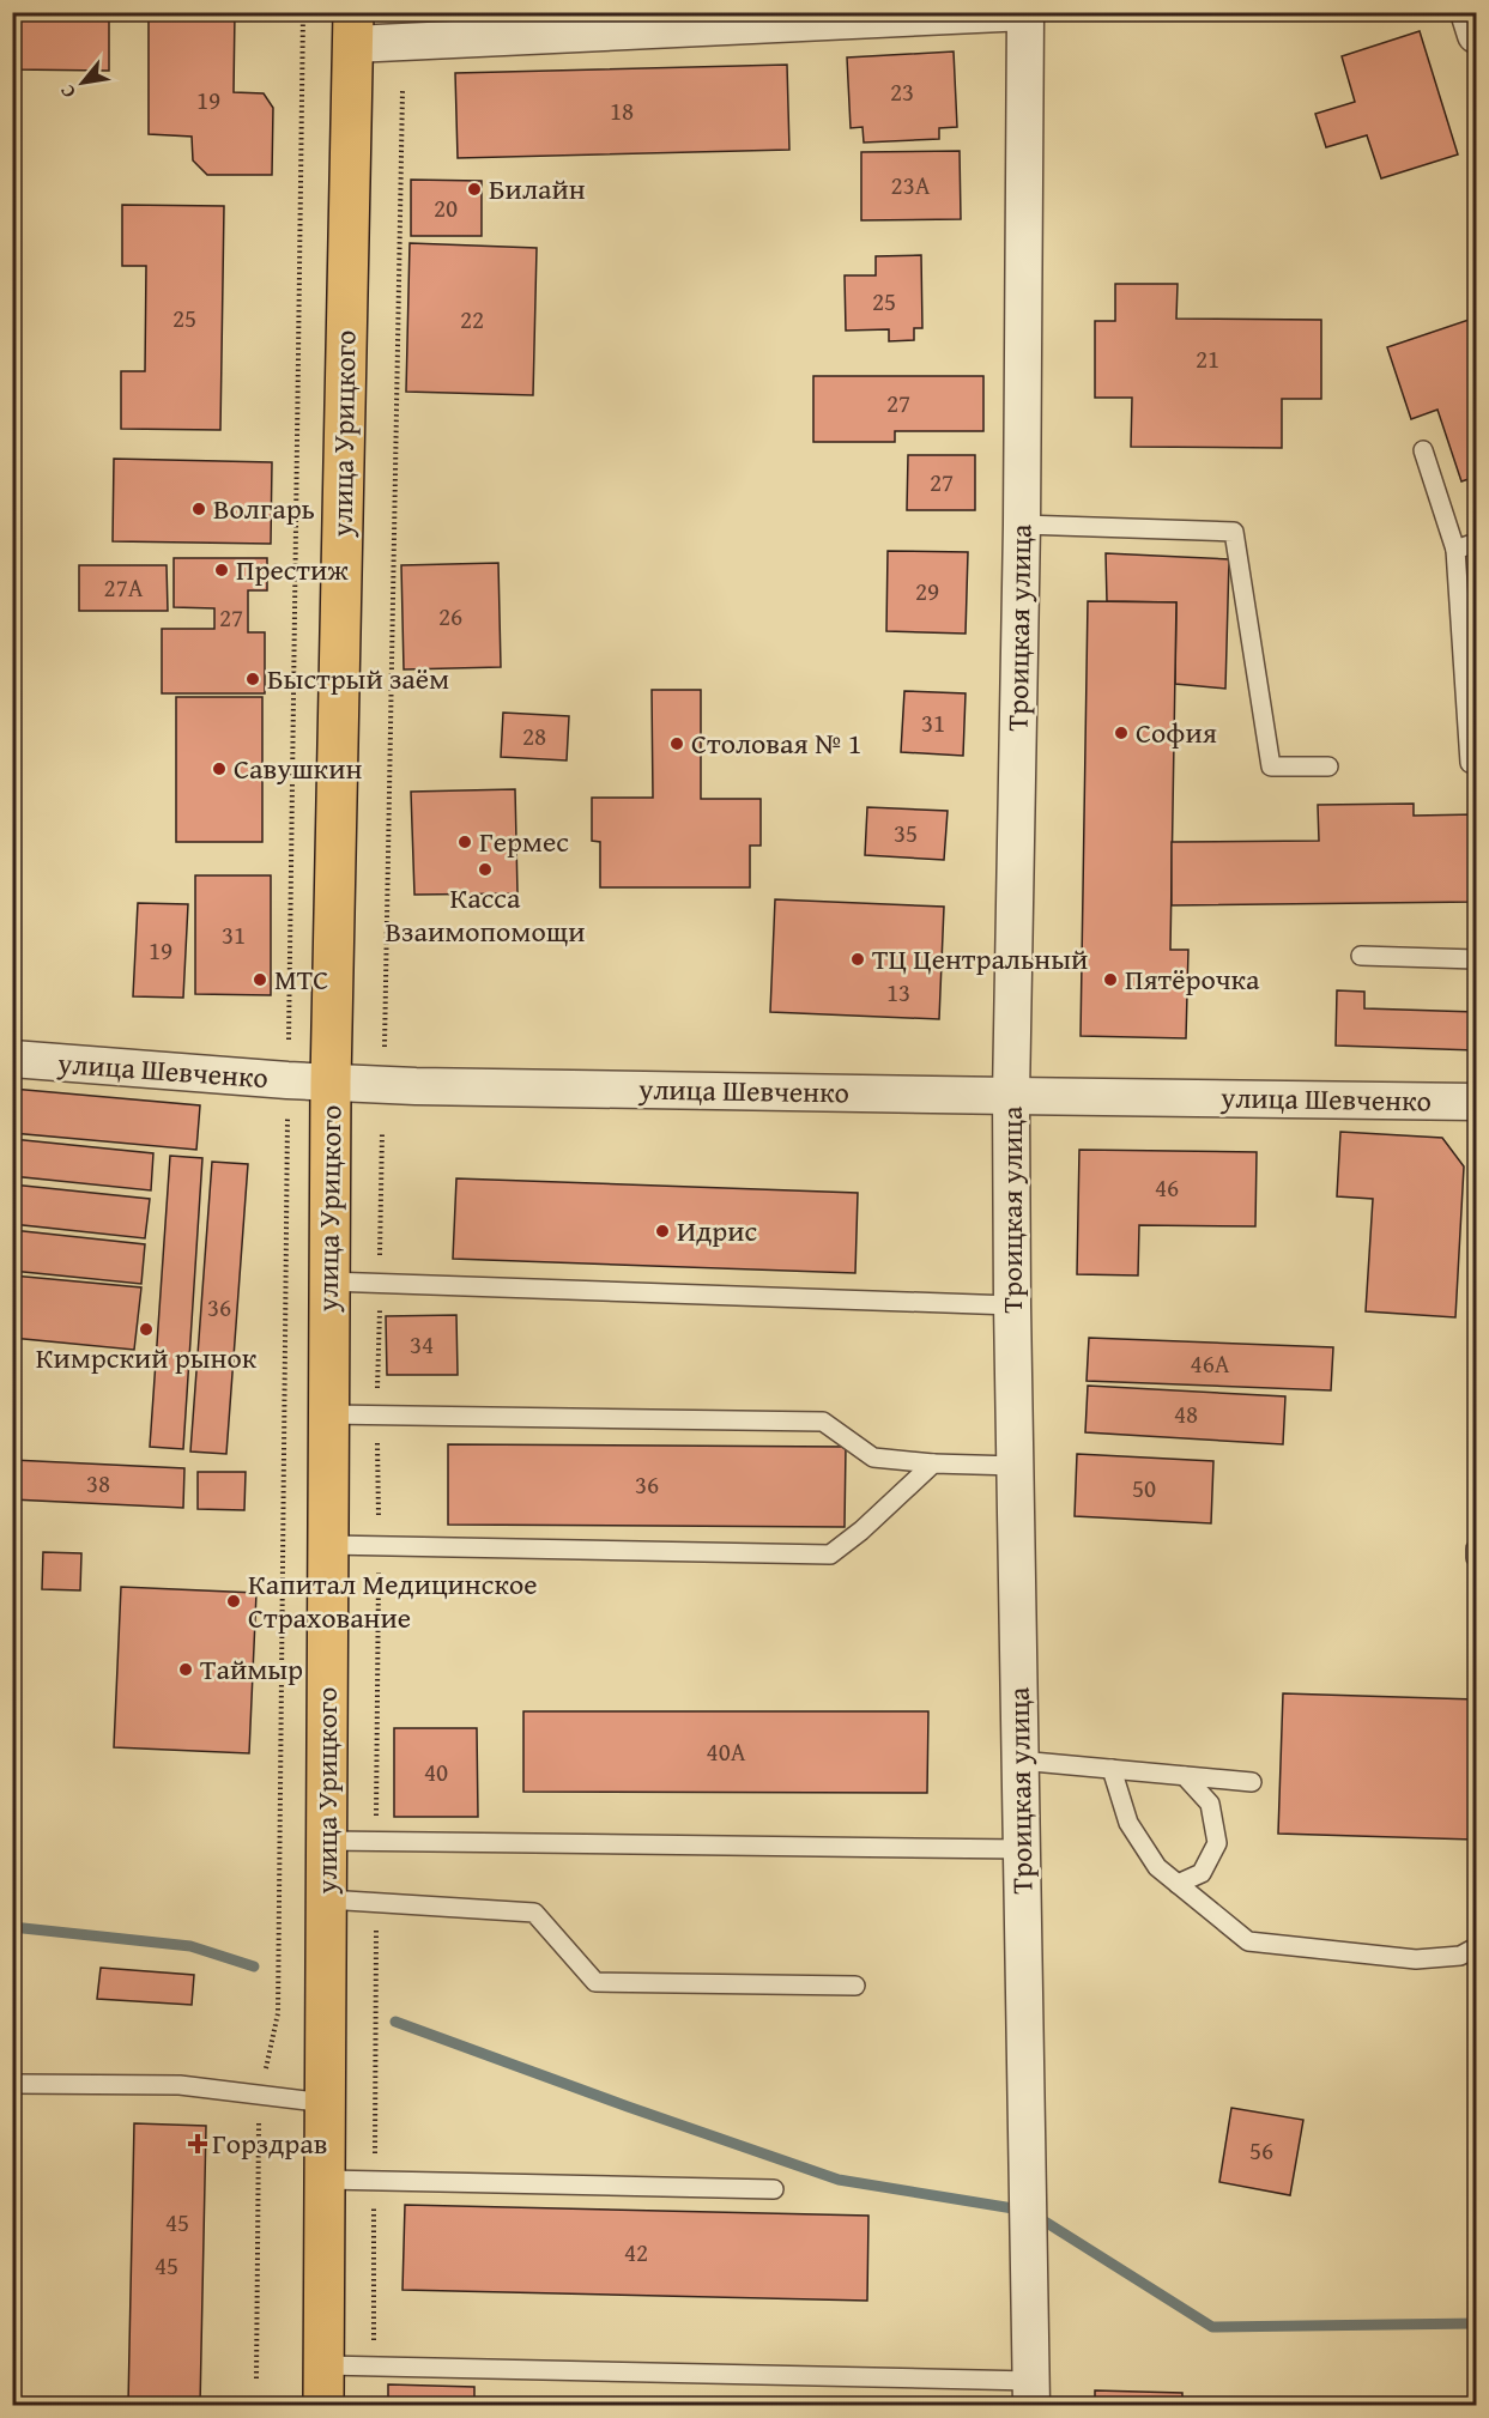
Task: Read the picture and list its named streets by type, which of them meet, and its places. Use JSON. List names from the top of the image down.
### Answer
{
  "streets": {
    "main road": ["улица Урицкого"],
    "street": ["Троицкая улица", "улица Шевченко"]
  },
  "crossings": [
    ["улица Урицкого", "улица Шевченко"],
    ["Троицкая улица", "улица Шевченко"]
  ],
  "places": {
    "other": [
      "Билайн",
      "Волгарь",
      "Престиж",
      "Быстрый заём",
      "София",
      "Столовая № 1",
      "Савушкин",
      "Гермес",
      "Касса Взаимопомощи",
      "ТЦ Центральный",
      "МТС",
      "Пятёрочка",
      "Идрис",
      "Кимрский рынок",
      "Капитал Медицинское Страхование",
      "Таймыр"
    ],
    "health": ["Горздрав"]
  },
  "house_numbers": [
    "23",
    "19",
    "18",
    "23А",
    "20",
    "25",
    "25",
    "22",
    "21",
    "27",
    "27",
    "27А",
    "29",
    "26",
    "27",
    "31",
    "28",
    "35",
    "31",
    "19",
    "13",
    "46",
    "36",
    "34",
    "46А",
    "48",
    "38",
    "36",
    "50",
    "40А",
    "40",
    "56",
    "45",
    "42",
    "45"
  ],
  "north": "bottom left"
}
